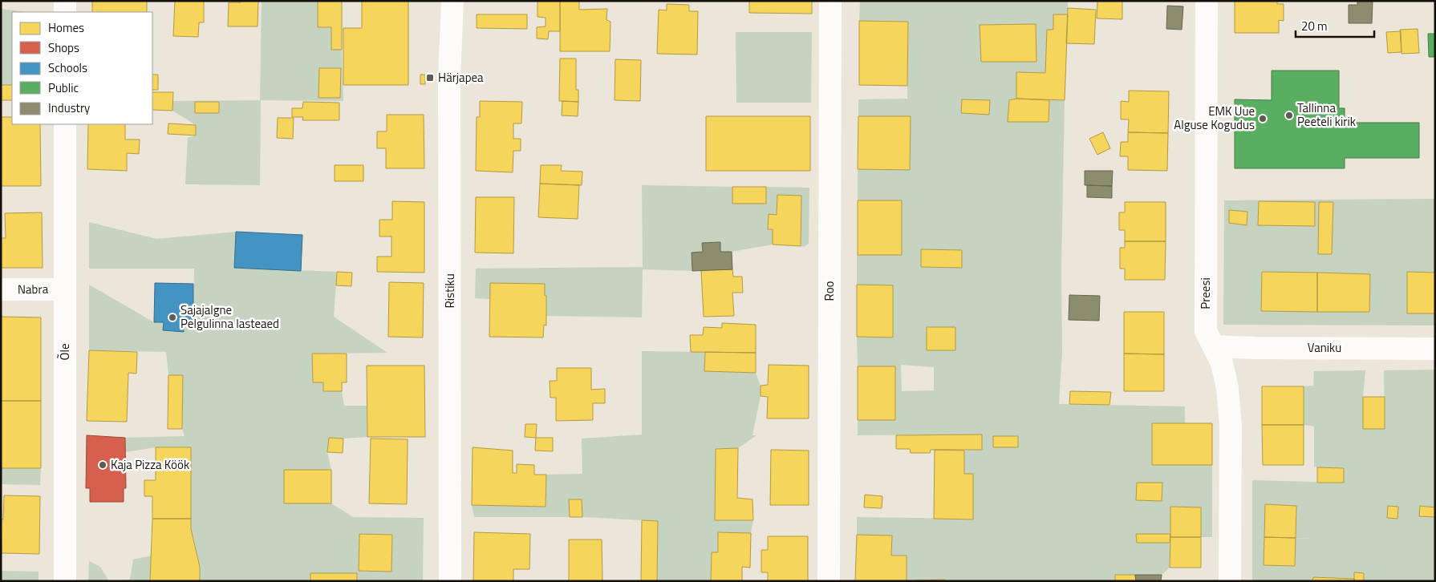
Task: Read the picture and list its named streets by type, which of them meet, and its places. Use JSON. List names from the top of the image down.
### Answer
{
  "streets": {
    "street": [
      "Nabra",
      "Ristiku",
      "Roo",
      "Preesi",
      "Vaniku",
      "Õle"
    ]
  },
  "crossings": [
    ["Nabra", "Õle"],
    ["Preesi", "Vaniku"]
  ],
  "places": {
    "transit": ["Härjapea"],
    "other": [
      "Tallinna Peeteli kirik",
      "EMK Uue Alguse Kogudus",
      "Sajajalgne Pelgulinna lasteaed",
      "Kaja Pizza Köök"
    ]
  },
  "legend": [
    "Homes",
    "Shops",
    "Schools",
    "Public",
    "Industry"
  ],
  "scale_bar": "20 m"
}
